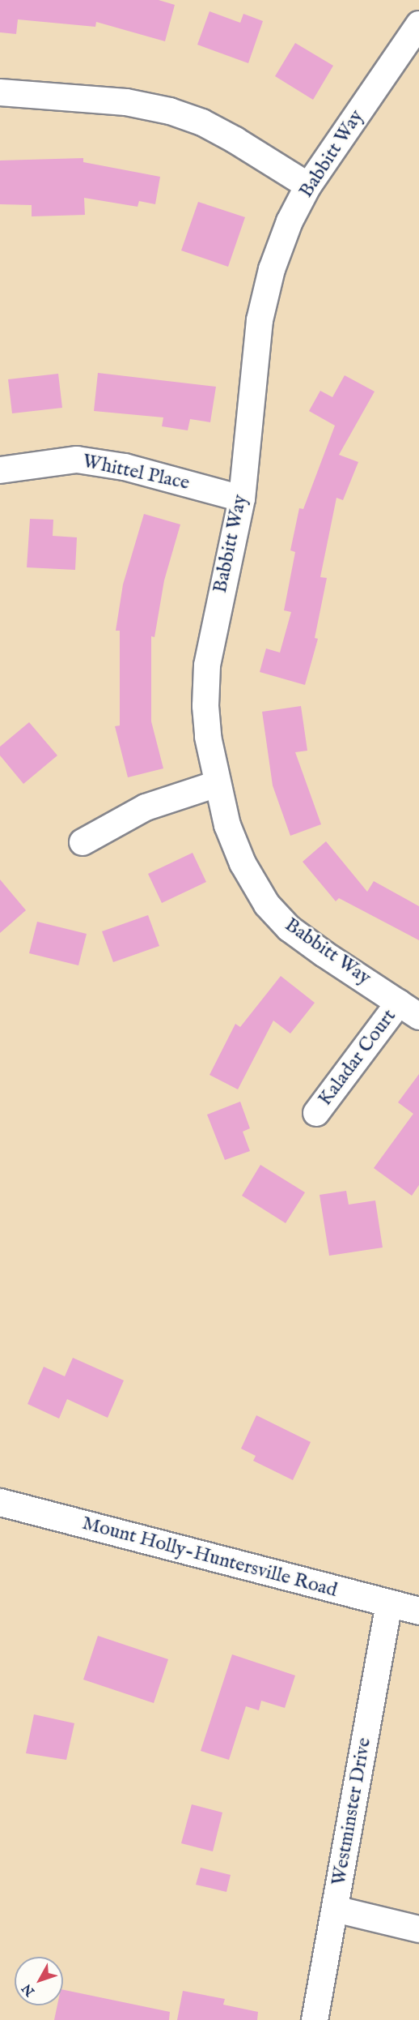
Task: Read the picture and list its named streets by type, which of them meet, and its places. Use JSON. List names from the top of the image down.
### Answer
{
  "streets": {
    "main road": ["Mount Holly-Huntersville Road"],
    "street": [
      "Babbitt Way",
      "Whittel Place",
      "Kaladar Court",
      "Westminster Drive"
    ]
  },
  "crossings": [
    ["Babbitt Way", "Whittel Place"],
    ["Babbitt Way", "Kaladar Court"],
    ["Mount Holly-Huntersville Road", "Westminster Drive"]
  ],
  "north": "bottom left"
}
